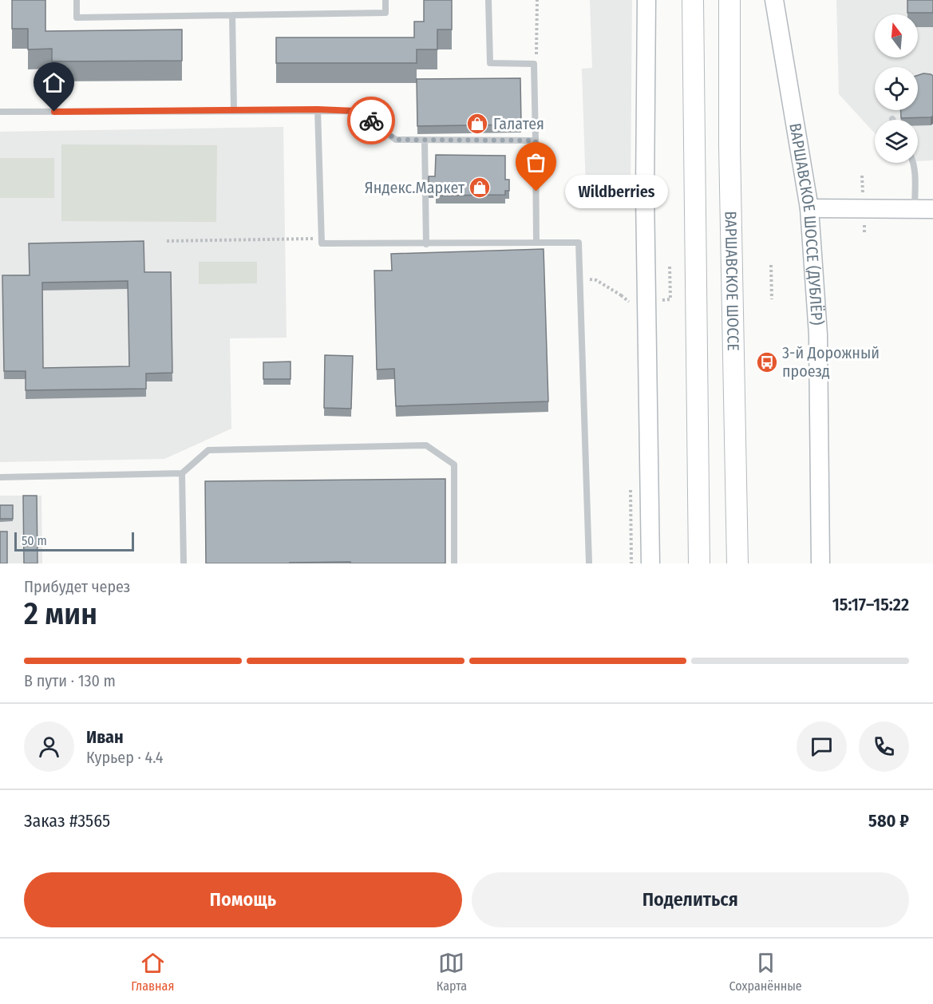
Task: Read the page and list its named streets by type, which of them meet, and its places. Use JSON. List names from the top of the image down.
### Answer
{
  "streets": {
    "main road": ["ВАРШАВСКОЕ ШОССЕ (ДУБЛЁР)", "ВАРШАВСКОЕ ШОССЕ"]
  },
  "places": {
    "shop": ["Галатея", "Яндекс.Маркет"],
    "other": ["Wildberries"],
    "bus stop": ["3-й Дорожный проезд"]
  },
  "scale_bar": "50 m",
  "north": "top",
  "page": {
    "bubble": "Wildberries",
    "scale": "50 m",
    "heading": ["2 мин", "Прибудет через", "15:17–15:22"],
    "panel": [
      "Иван",
      "Курьер · 4.4",
      "Заказ #3565",
      "580 ₽"
    ],
    "bar": "В пути · 130 m",
    "buttons": ["Помощь", "Поделиться"],
    "tabs": ["Главная", "Карта", "Сохранённые"]
  }
}
